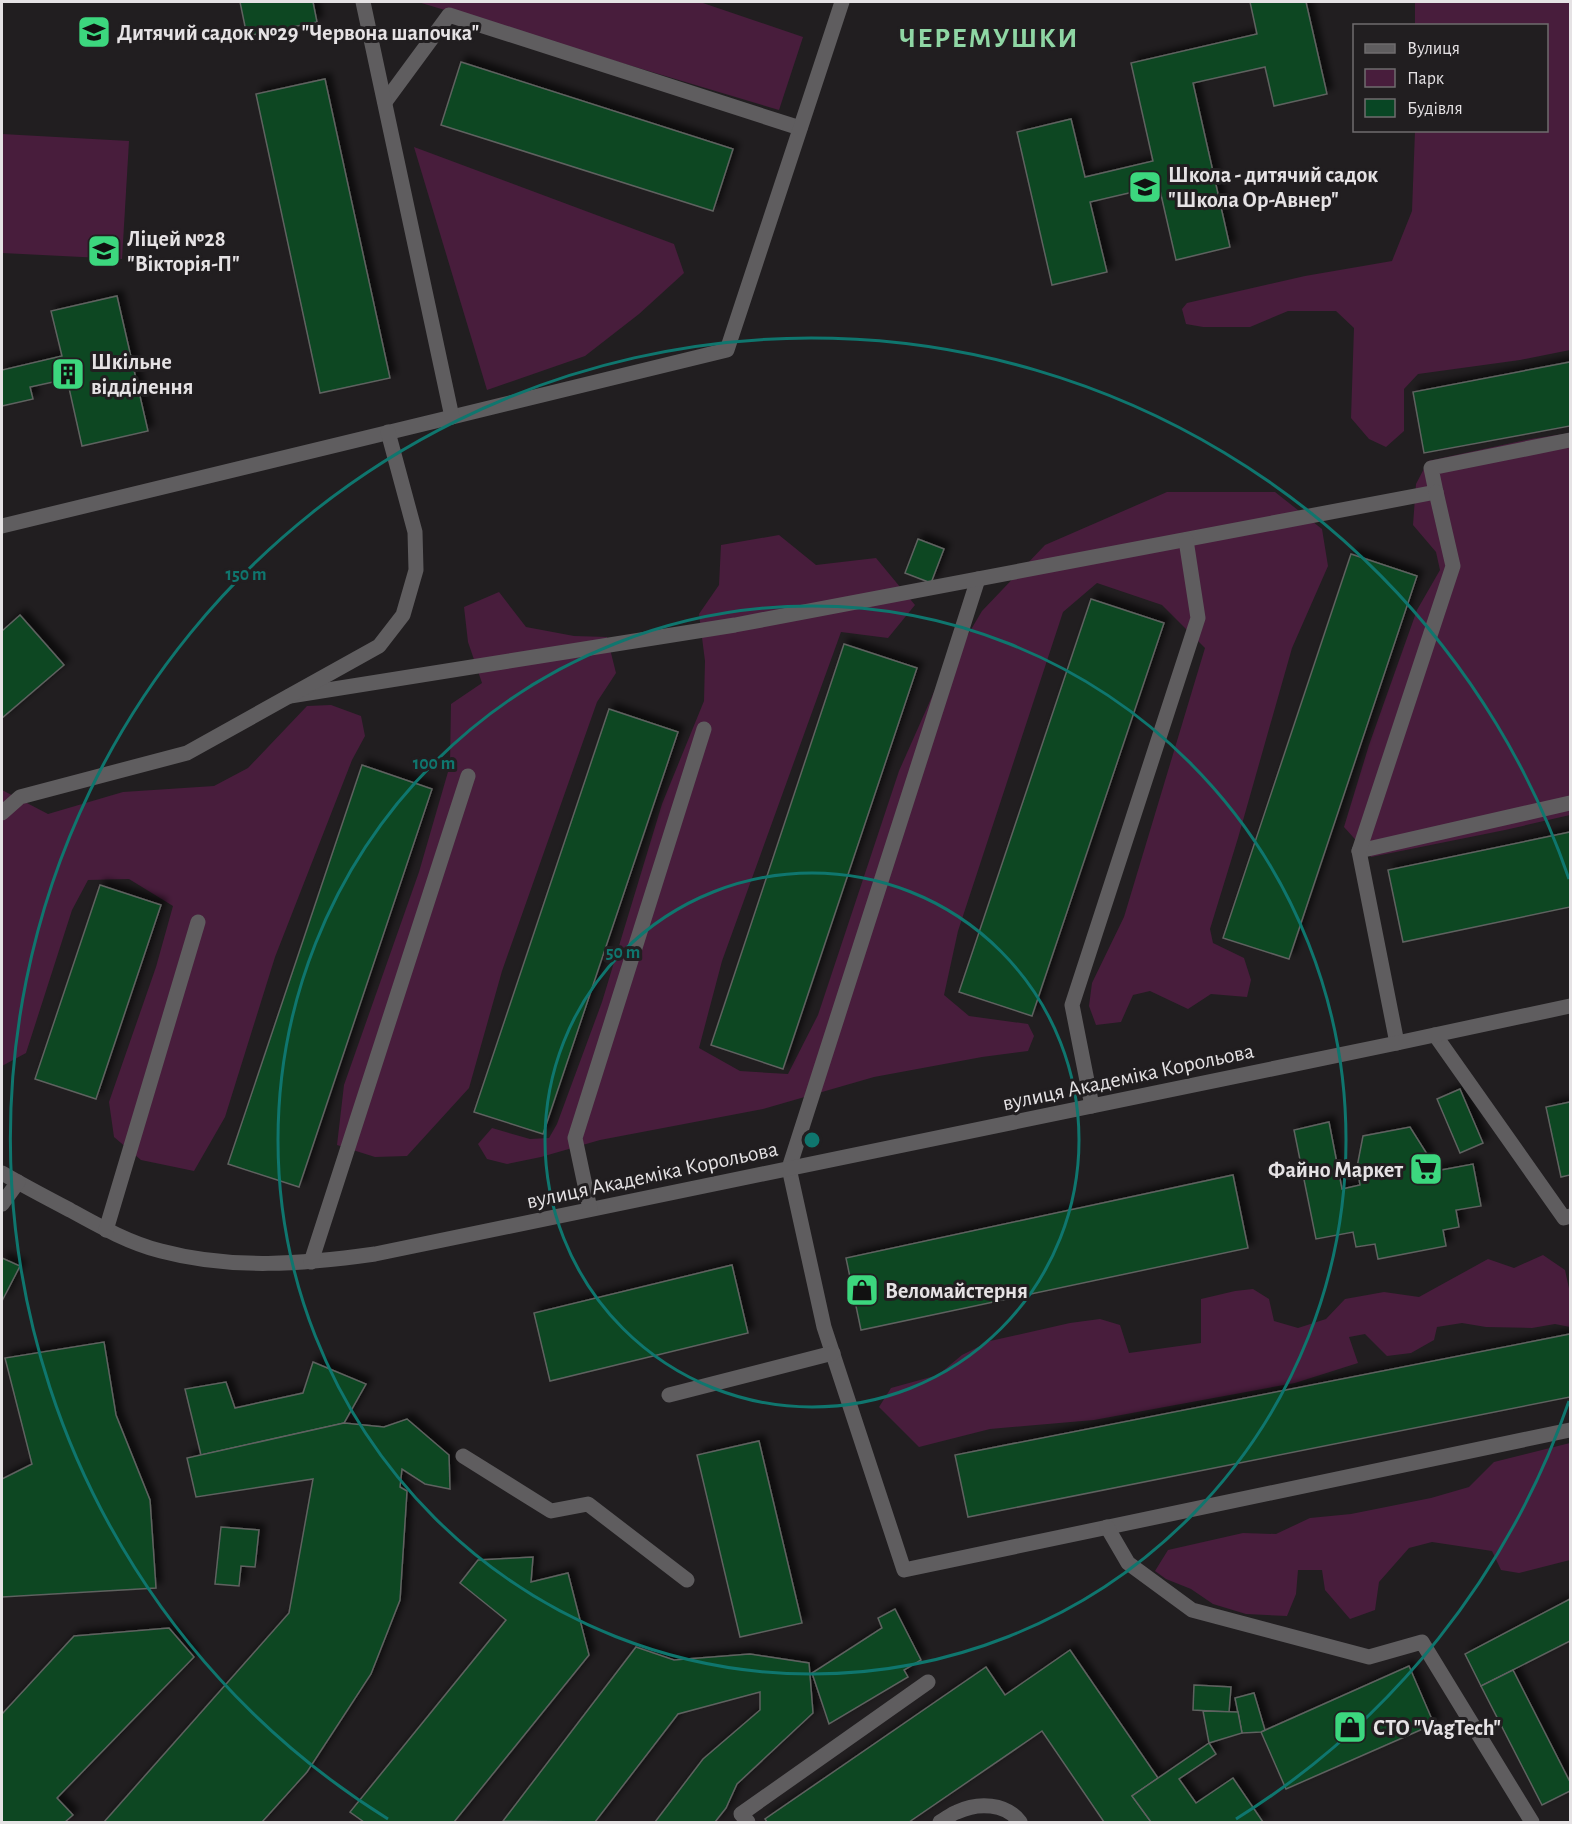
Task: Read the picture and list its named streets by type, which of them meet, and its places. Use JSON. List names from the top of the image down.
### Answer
{
  "streets": {
    "street": ["вулиця Академіка Корольова"]
  },
  "districts": ["ЧЕРЕМУШКИ"],
  "places": {
    "school or university": ["Дитячий садок №29 \"Червона шапочка\"", "Школа - дитячий садок \"Школа Ор-Авнер\"", "Ліцей №28 \"Вікторія-П\""],
    "building": ["Шкільне відділення"],
    "supermarket": ["Файно Маркет"],
    "shop": ["Веломайстерня", "СТО \"VagTech\""]
  },
  "legend": ["Вулиця", "Парк", "Будівля"],
  "rings": ["150 m", "100 m", "50 m"]
}
